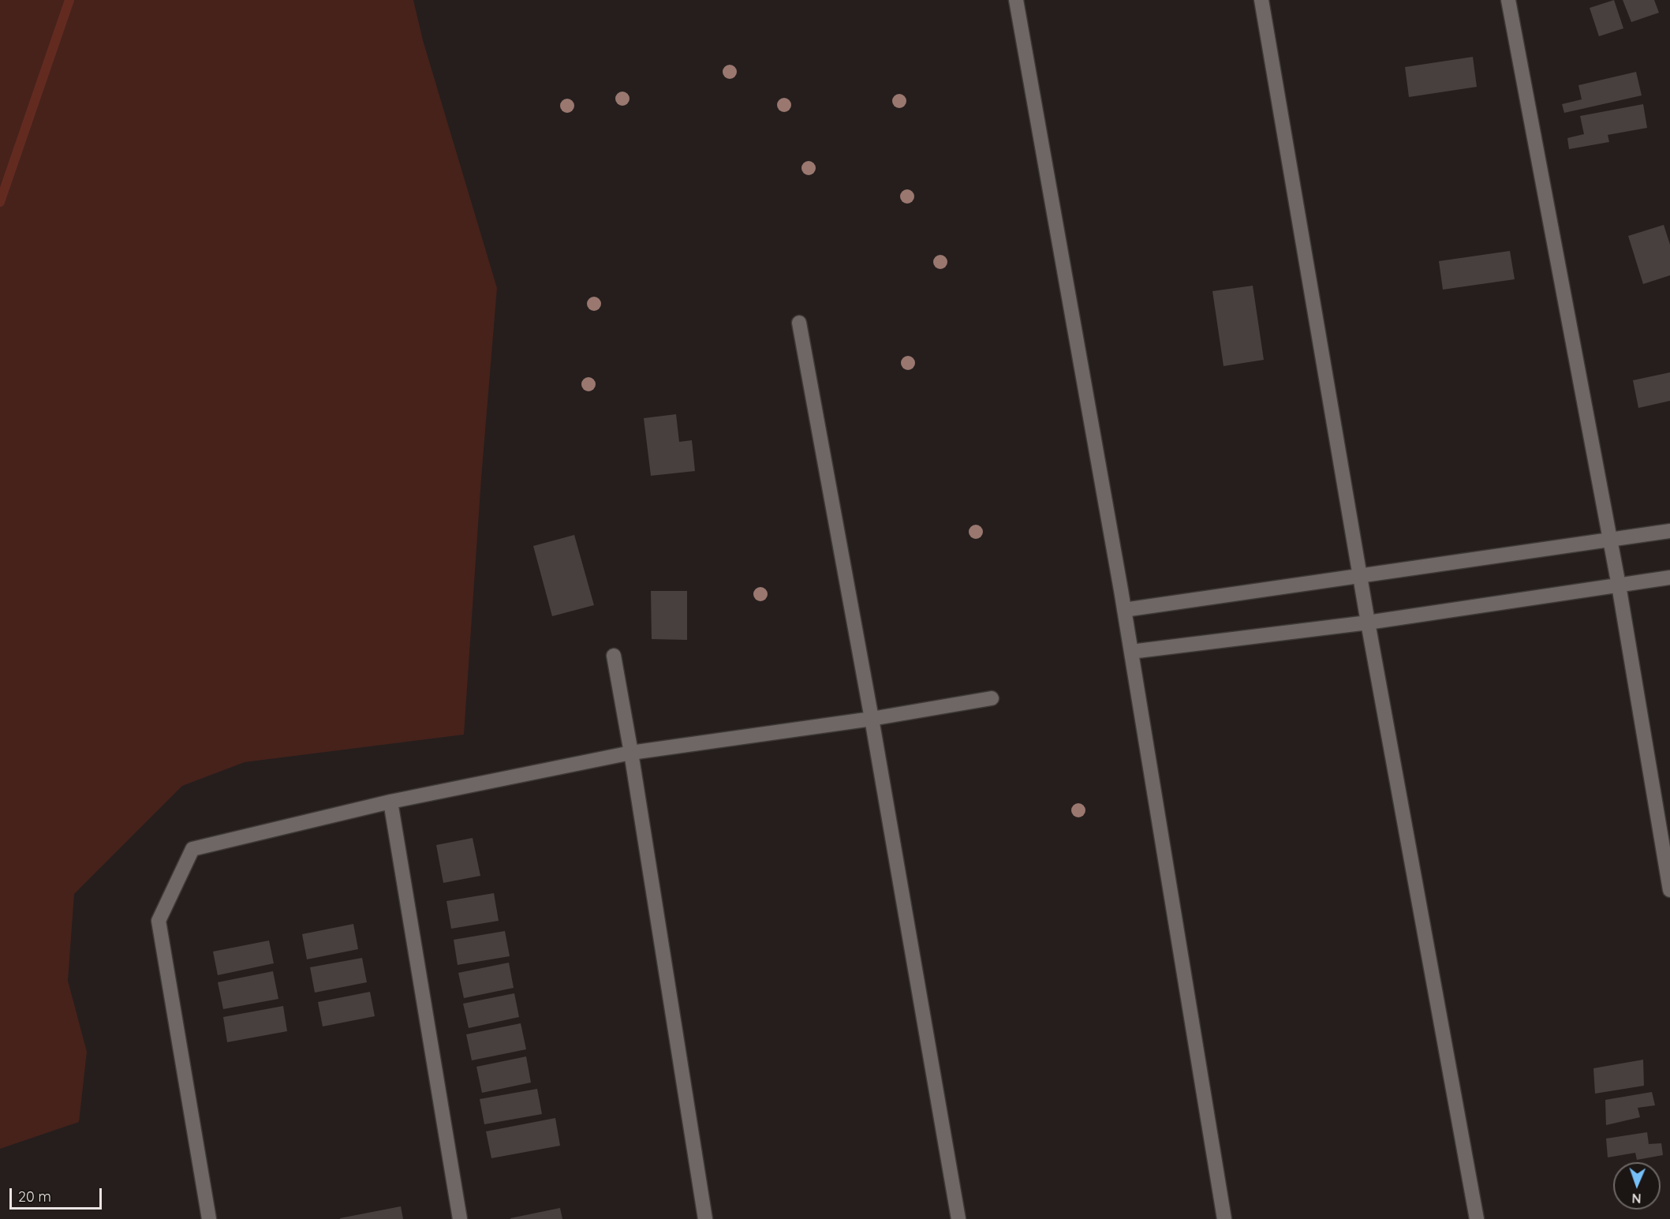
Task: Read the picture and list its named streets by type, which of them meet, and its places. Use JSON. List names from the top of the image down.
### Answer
{
  "scale_bar": "20 m",
  "north": "bottom"
}
